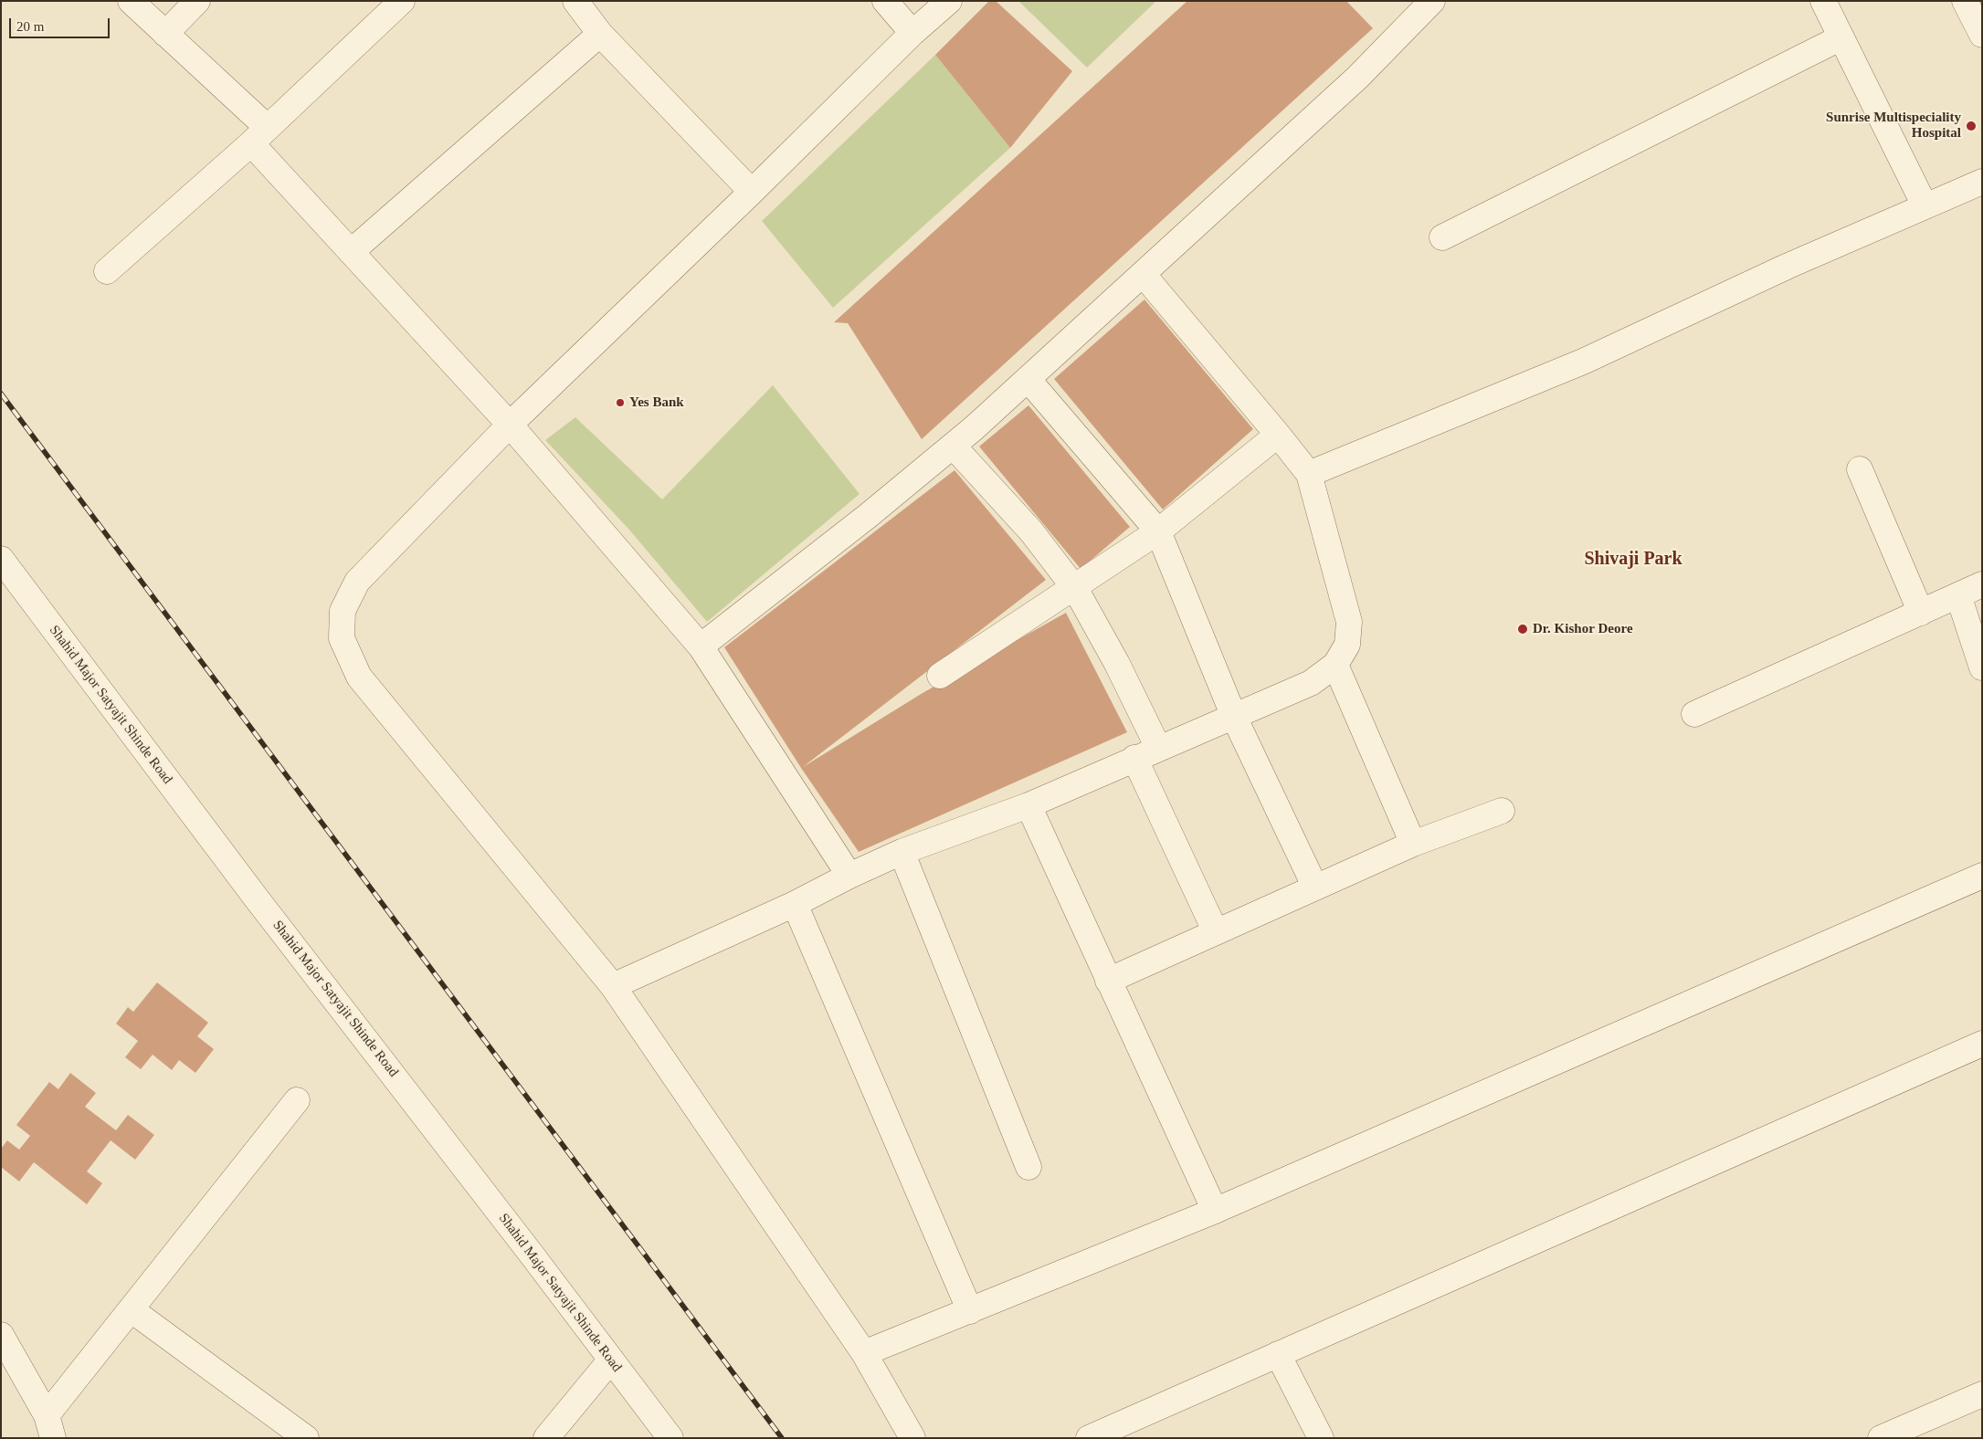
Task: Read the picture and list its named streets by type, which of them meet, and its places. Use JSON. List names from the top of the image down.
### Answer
{
  "streets": {
    "street": ["Shahid Major Satyajit Shinde Road"]
  },
  "districts": ["Shivaji Park"],
  "places": ["Sunrise Multispeciality Hospital", "Yes Bank", "Dr. Kishor Deore"],
  "scale_bar": "20 m"
}
